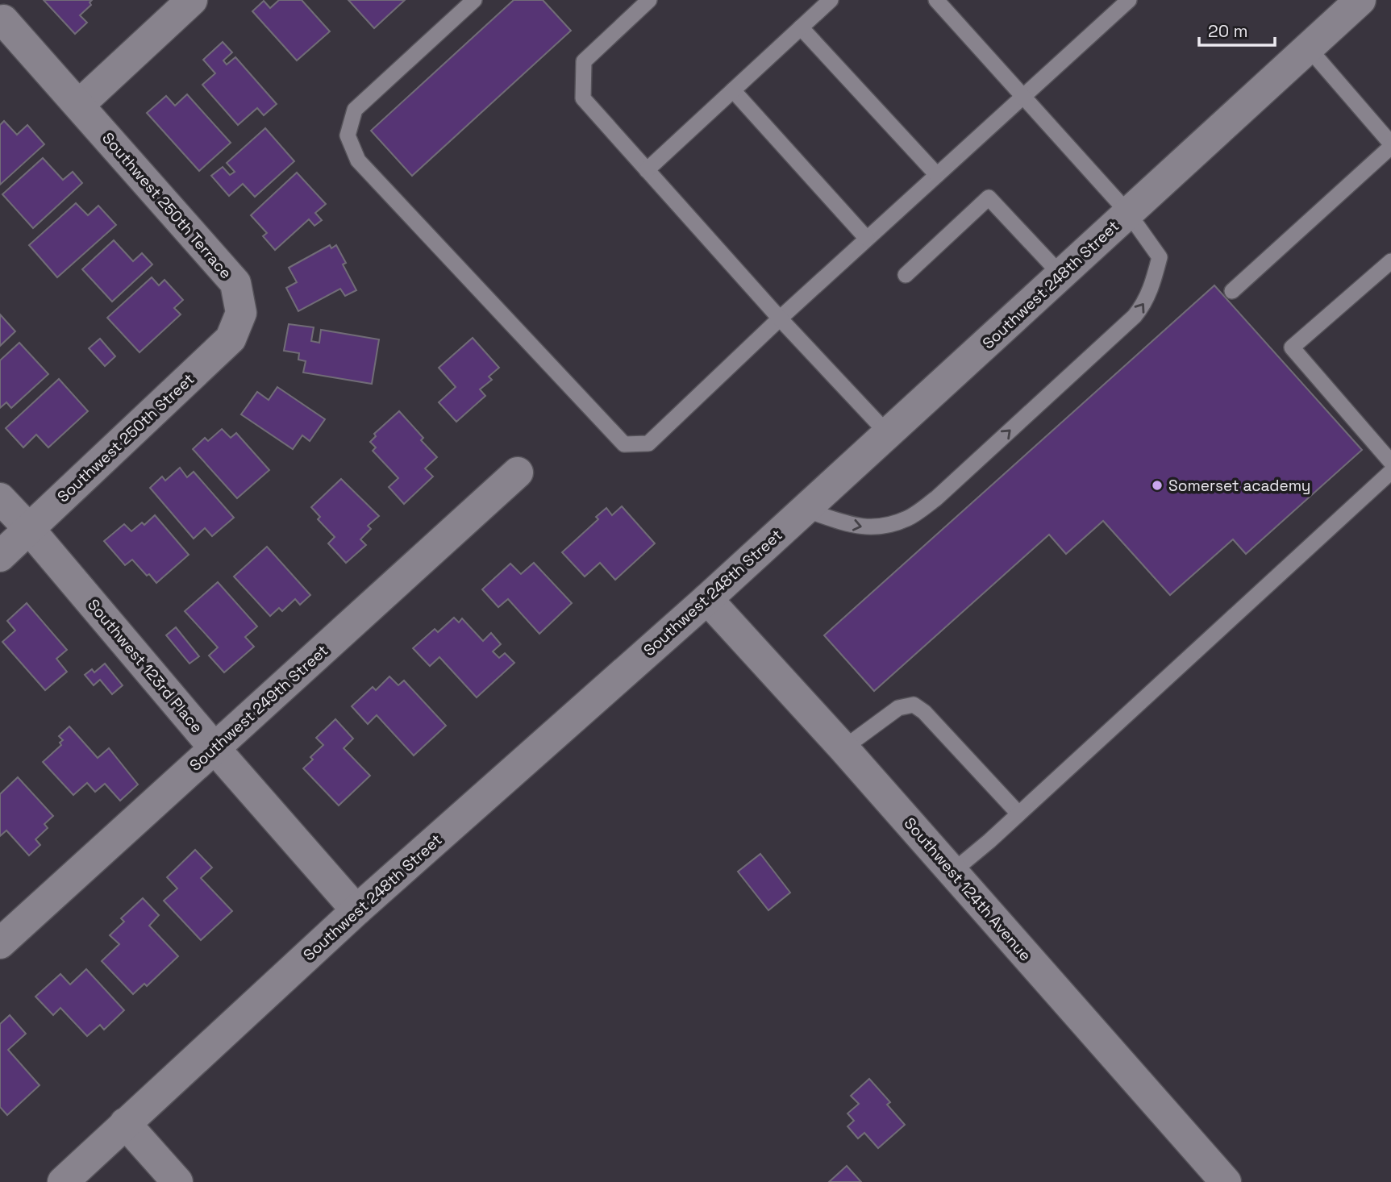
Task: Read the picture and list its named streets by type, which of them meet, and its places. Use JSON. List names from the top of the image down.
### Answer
{
  "streets": {
    "street": [
      "Southwest 250th Terrace",
      "Southwest 248th Street",
      "Southwest 250th Street",
      "Southwest 123rd Place",
      "Southwest 249th Street",
      "Southwest 124th Avenue"
    ]
  },
  "crossings": [
    ["Southwest 250th Terrace", "Southwest 250th Street"],
    ["Southwest 248th Street", "Southwest 123rd Place"],
    ["Southwest 248th Street", "Southwest 124th Avenue"],
    ["Southwest 250th Street", "Southwest 123rd Place"],
    ["Southwest 123rd Place", "Southwest 249th Street"]
  ],
  "places": ["Somerset academy"],
  "scale_bar": "20 m"
}
